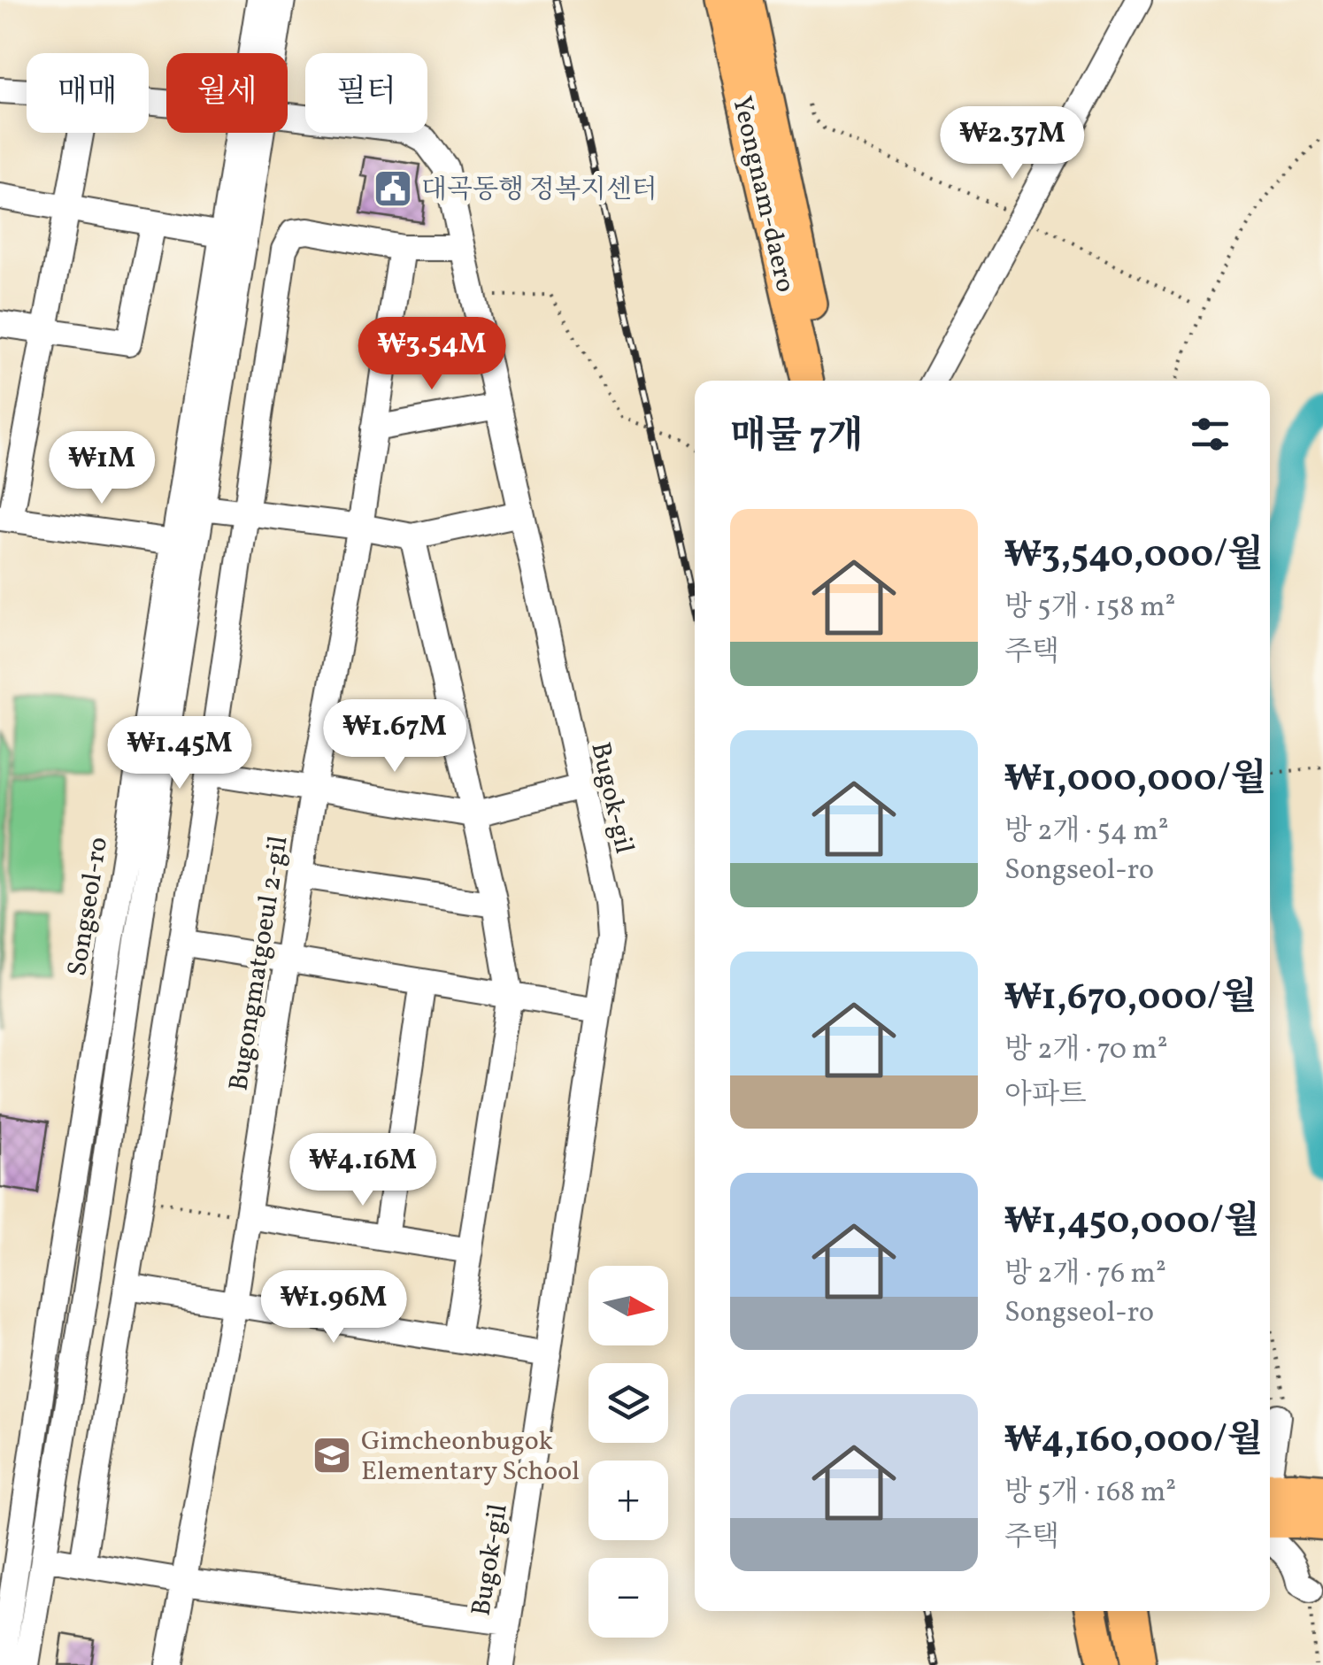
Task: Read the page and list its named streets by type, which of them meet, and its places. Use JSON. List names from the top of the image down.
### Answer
{
  "streets": {
    "main road": ["Yeongnam-daero"],
    "street": ["Bugok-gil", "Songseol-ro", "Bugongmatgoeul 2-gil"]
  },
  "places": {
    "public building": ["대곡동행 정복지센터"],
    "school or university": ["Gimcheonbugok Elementary School"]
  },
  "north": "right",
  "page": {
    "chip": ["매매", "월세", "필터"],
    "price": [
      "₩2.37M",
      "₩3.54M",
      "₩1M",
      "₩1.67M",
      "₩1.45M",
      "₩4.16M",
      "₩1.96M"
    ],
    "heading": "매물 7개",
    "list": [
      {
        "name": "₩3,540,000/월",
        "note": "방 5개 · 158 m² · 주택"
      },
      {
        "name": "₩1,000,000/월",
        "note": "방 2개 · 54 m² · Songseol-ro"
      },
      {
        "name": "₩1,670,000/월",
        "note": "방 2개 · 70 m² · 아파트"
      },
      {
        "name": "₩1,450,000/월",
        "note": "방 2개 · 76 m² · Songseol-ro"
      },
      {
        "name": "₩4,160,000/월",
        "note": "방 5개 · 168 m² · 주택"
      }
    ],
    "map_buttons": ["+", "−"]
  }
}
